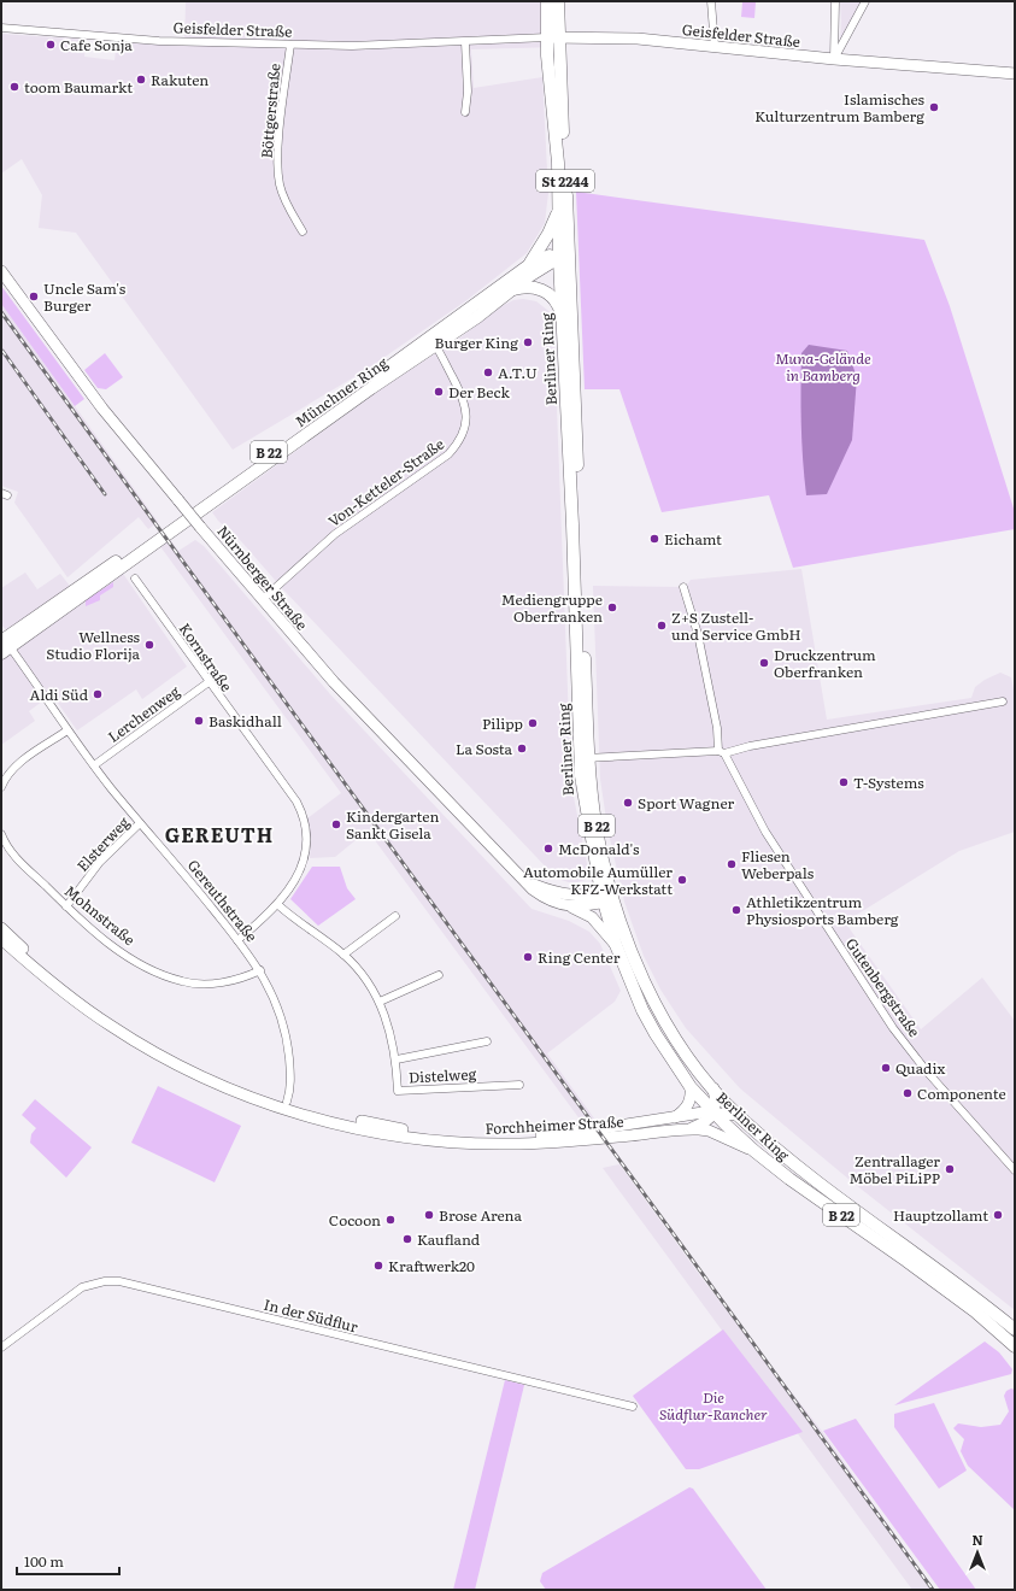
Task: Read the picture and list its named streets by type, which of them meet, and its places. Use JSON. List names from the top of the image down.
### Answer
{
  "streets": {
    "main road": [
      "St 2244",
      "Berliner Ring",
      "Münchner Ring",
      "B 22"
    ],
    "street": [
      "Geisfelder Straße",
      "Böttgerstraße",
      "Von-Ketteler-Straße",
      "Nürnberger Straße",
      "Kornstraße",
      "Lerchenweg",
      "Elsterweg",
      "Gereuthstraße",
      "Mohnstraße",
      "Gutenbergstraße",
      "Distelweg",
      "Forchheimer Straße",
      "In der Südflur"
    ]
  },
  "crossings": [
    ["Geisfelder Straße", "Böttgerstraße"],
    ["Geisfelder Straße", "Berliner Ring"],
    ["Berliner Ring", "Münchner Ring"],
    ["Berliner Ring", "B 22"],
    ["Berliner Ring", "Nürnberger Straße"],
    ["Berliner Ring", "Forchheimer Straße"],
    ["Münchner Ring", "B 22"],
    ["Münchner Ring", "Von-Ketteler-Straße"],
    ["Münchner Ring", "Gereuthstraße"],
    ["Von-Ketteler-Straße", "Nürnberger Straße"],
    ["Kornstraße", "Lerchenweg"],
    ["Kornstraße", "Gereuthstraße"],
    ["Kornstraße", "Distelweg"],
    ["Lerchenweg", "Gereuthstraße"],
    ["Elsterweg", "Gereuthstraße"],
    ["Elsterweg", "Mohnstraße"],
    ["Gereuthstraße", "Mohnstraße"],
    ["Gereuthstraße", "Forchheimer Straße"]
  ],
  "districts": ["GEREUTH"],
  "parks": ["Muna-Gelände in Bamberg", "Die Südflur-Rancher"],
  "places": [
    "Cafe Sonja",
    "Rakuten",
    "toom Baumarkt",
    "Islamisches Kulturzentrum Bamberg",
    "Uncle Sam's Burger",
    "Burger King",
    "A.T.U",
    "Der Beck",
    "Eichamt",
    "Mediengruppe Oberfranken",
    "Z+S Zustell- und Service GmbH",
    "Wellness Studio Florija",
    "Druckzentrum Oberfranken",
    "Aldi Süd",
    "Baskidhall",
    "Pilipp",
    "La Sosta",
    "T-Systems",
    "Sport Wagner",
    "Kindergarten Sankt Gisela",
    "McDonald's",
    "Fliesen Weberpals",
    "Automobile Aumüller KFZ-Werkstatt",
    "Athletikzentrum Physiosports Bamberg",
    "Ring Center",
    "Quadix",
    "Componente",
    "Zentrallager Möbel PiLiPP",
    "Brose Arena",
    "Hauptzollamt",
    "Cocoon",
    "Kaufland",
    "Kraftwerk20"
  ],
  "scale_bar": "100 m",
  "north": "top"
}
